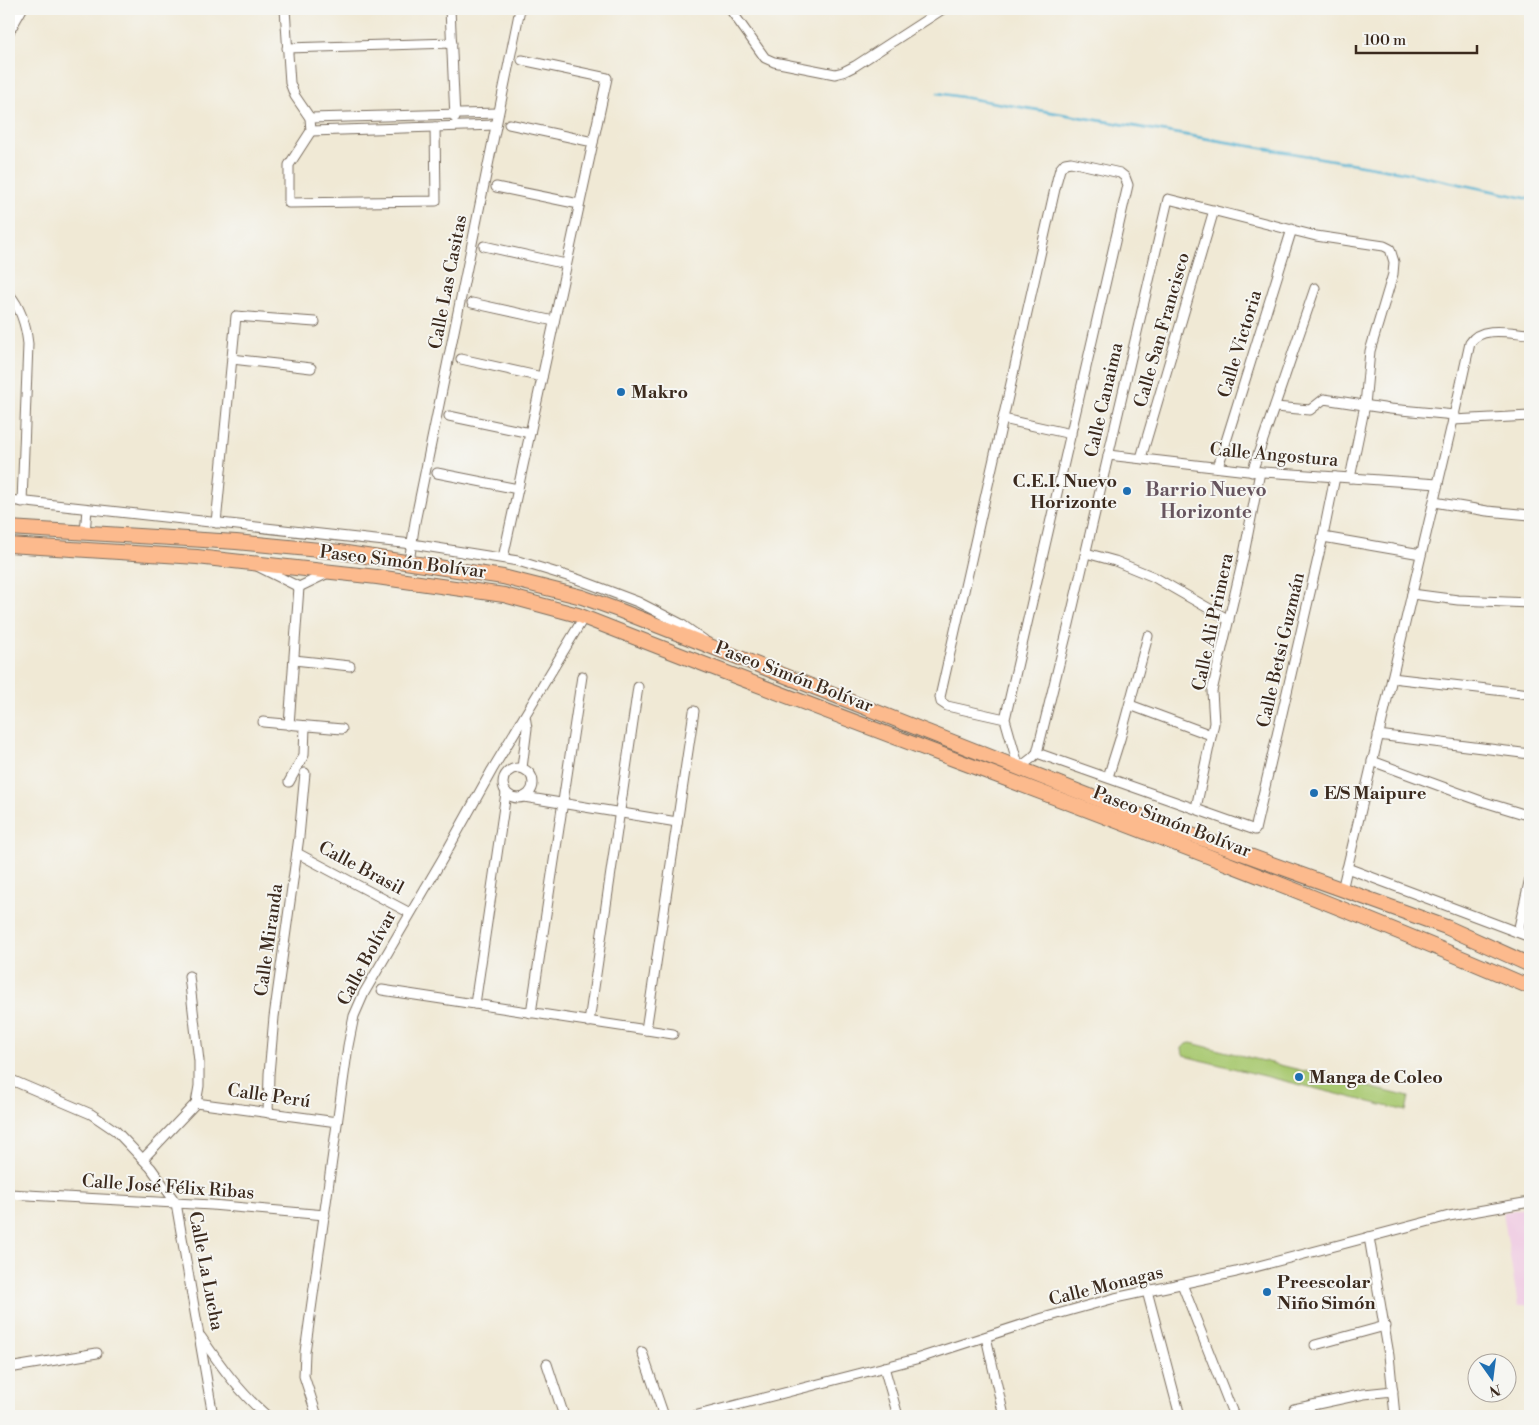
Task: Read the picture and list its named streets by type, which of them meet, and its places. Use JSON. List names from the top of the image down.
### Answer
{
  "streets": {
    "main road": ["Paseo Simón Bolívar"],
    "street": [
      "Calle Las Casitas",
      "Calle San Francisco",
      "Calle Victoria",
      "Calle Canaima",
      "Calle Angostura",
      "Calle Ali Primera",
      "Calle Betsi Guzmán",
      "Calle Brasil",
      "Calle Miranda",
      "Calle Bolívar",
      "Calle Perú",
      "Calle José Félix Ribas",
      "Calle La Lucha",
      "Calle Monagas"
    ]
  },
  "crossings": [
    ["Calle Las Casitas", "Paseo Simón Bolívar"],
    ["Calle San Francisco", "Calle Canaima"],
    ["Calle San Francisco", "Calle Angostura"],
    ["Calle Victoria", "Calle Angostura"],
    ["Calle Canaima", "Calle Angostura"],
    ["Calle Angostura", "Calle Ali Primera"],
    ["Calle Angostura", "Calle Betsi Guzmán"],
    ["Paseo Simón Bolívar", "Calle Bolívar"],
    ["Calle Ali Primera", "Calle Betsi Guzmán"],
    ["Calle Brasil", "Calle Miranda"],
    ["Calle Brasil", "Calle Bolívar"],
    ["Calle Miranda", "Calle Perú"],
    ["Calle Bolívar", "Calle Perú"],
    ["Calle Bolívar", "Calle José Félix Ribas"],
    ["Calle José Félix Ribas", "Calle La Lucha"]
  ],
  "districts": ["Barrio Nuevo Horizonte"],
  "places": [
    "Makro",
    "C.E.I. Nuevo Horizonte",
    "E/S Maipure",
    "Manga de Coleo",
    "Preescolar Niño Simón"
  ],
  "scale_bar": "100 m",
  "north": "bottom"
}
